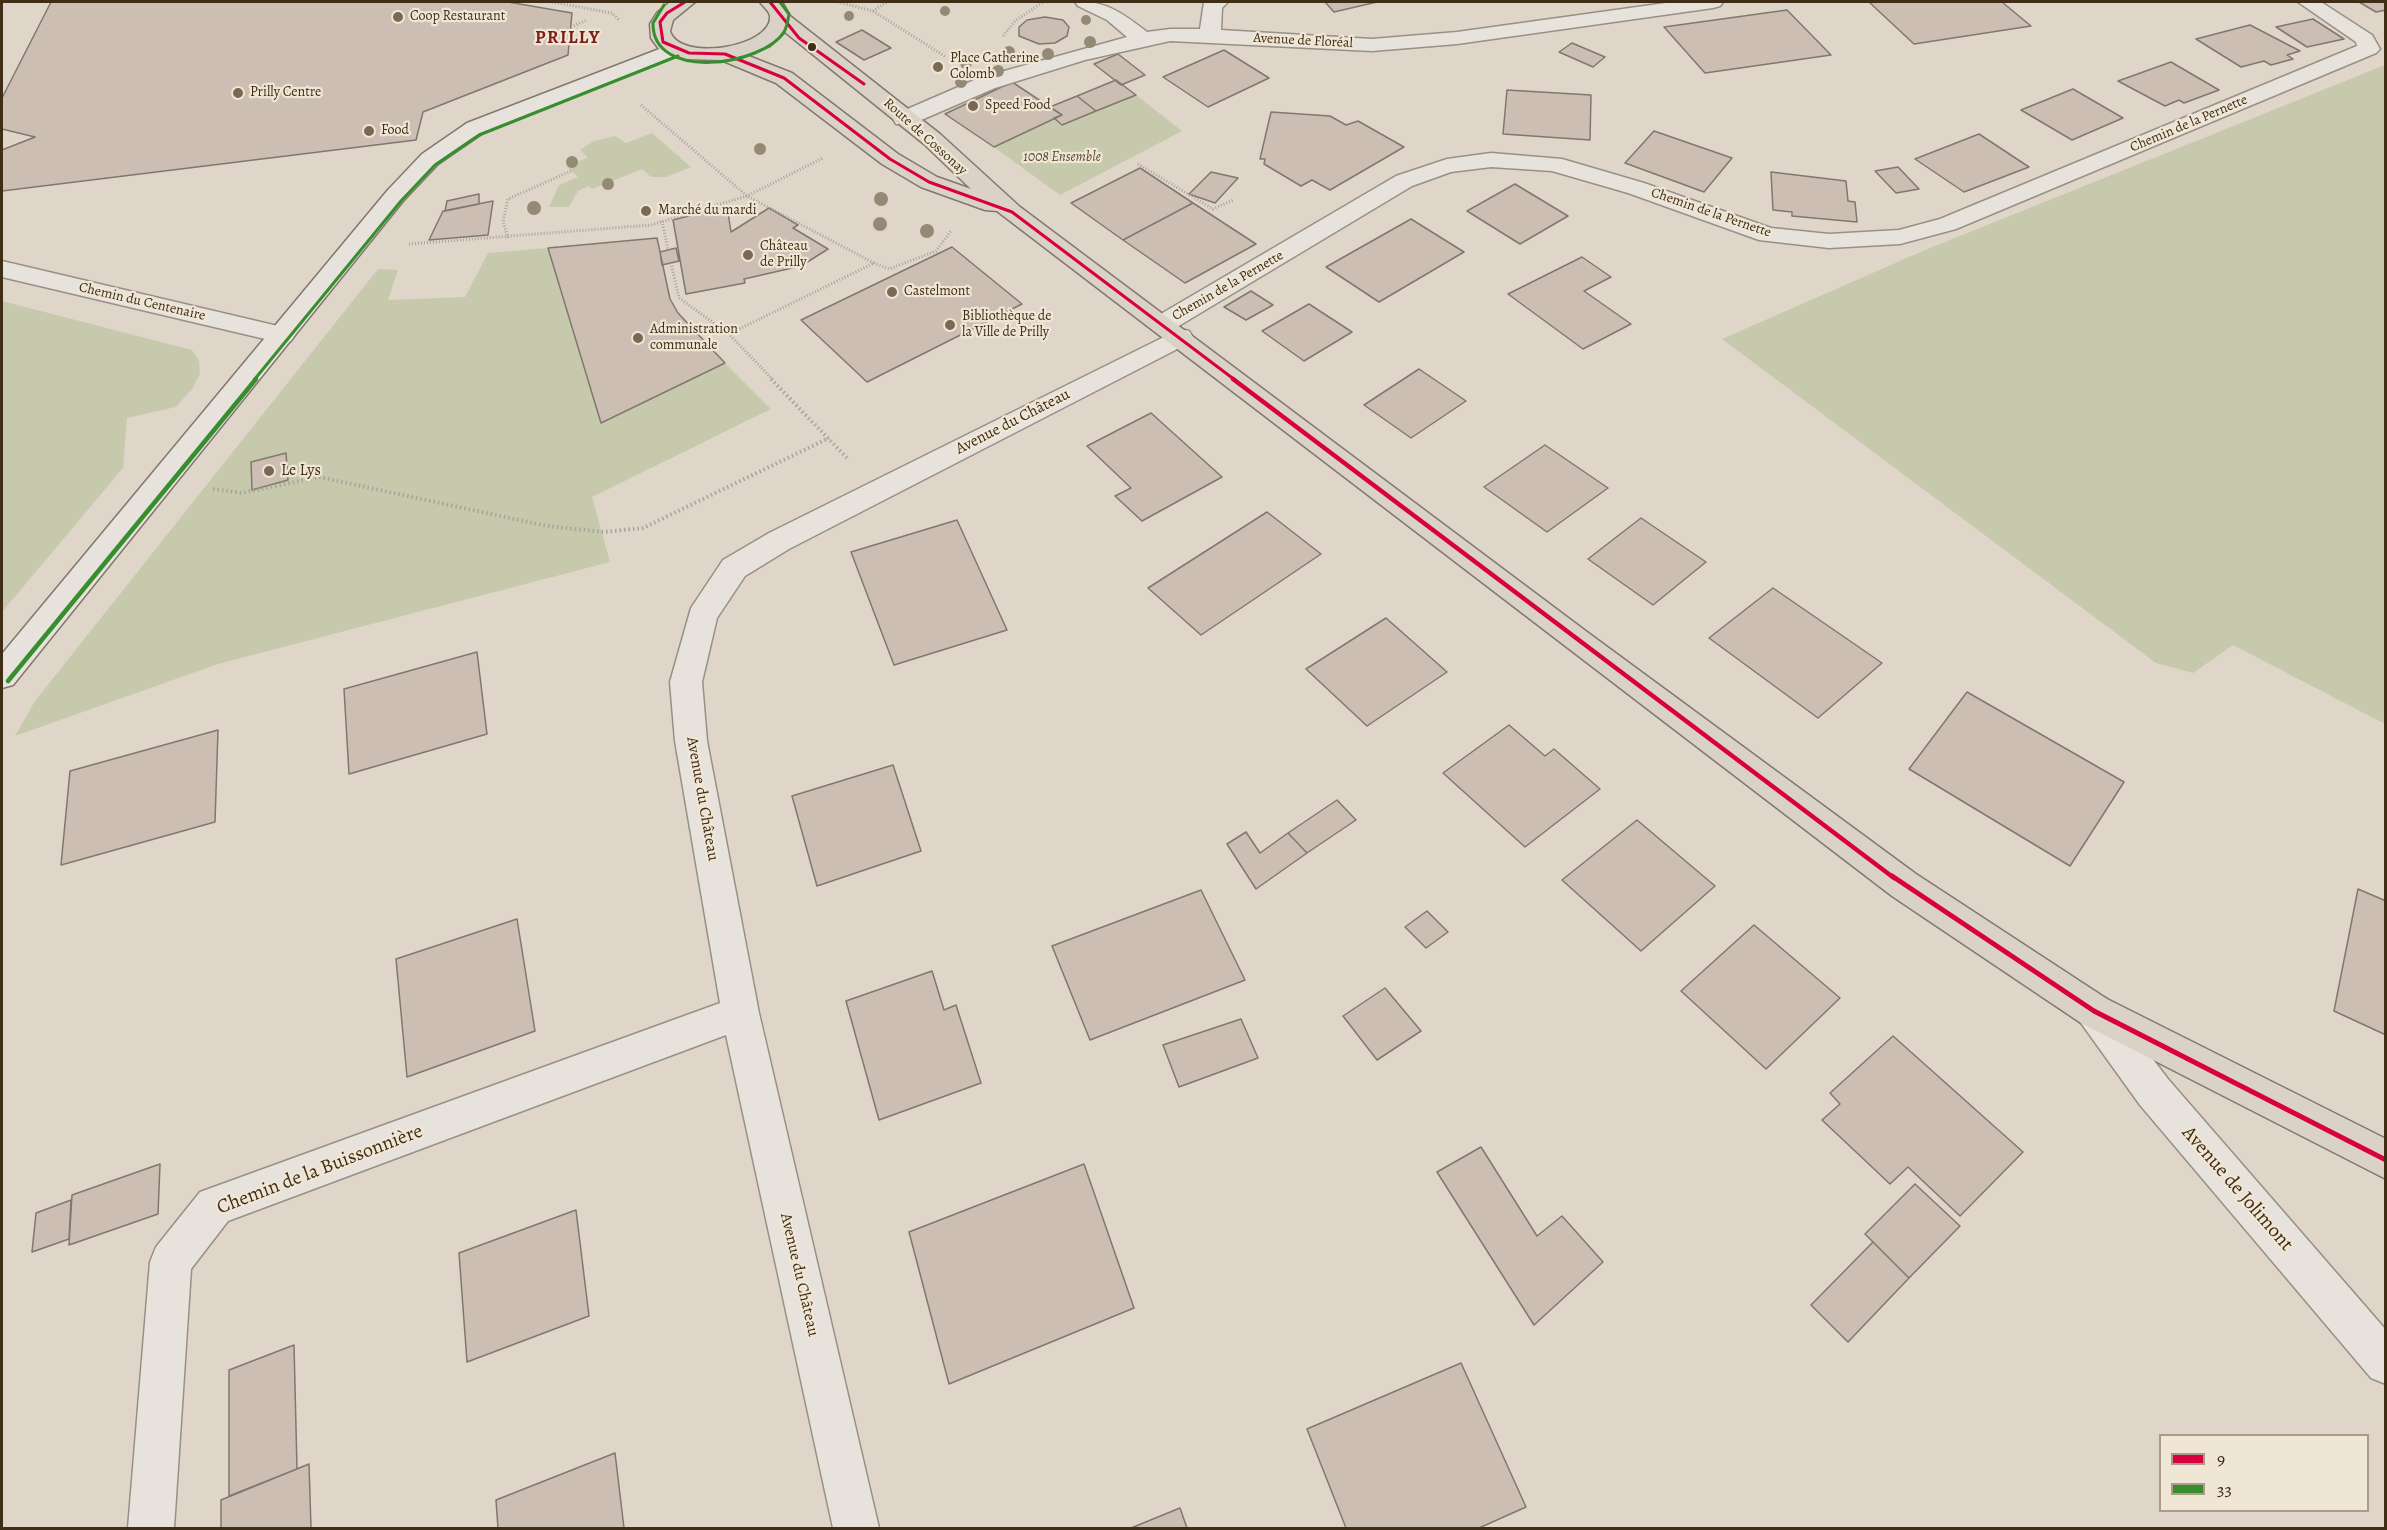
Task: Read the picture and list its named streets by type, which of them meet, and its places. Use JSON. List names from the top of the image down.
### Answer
{
  "streets": {
    "main road": ["Route de Cossonay"],
    "street": [
      "Avenue de Floréal",
      "Chemin de la Pernette",
      "Chemin du Centenaire",
      "Avenue du Château",
      "Chemin de la Buissonnière",
      "Avenue de Jolimont"
    ]
  },
  "crossings": [
    ["Avenue de Floréal", "Route de Cossonay"],
    ["Chemin de la Pernette", "Route de Cossonay"],
    ["Chemin de la Pernette", "Avenue du Château"],
    ["Route de Cossonay", "Avenue du Château"],
    ["Route de Cossonay", "Avenue de Jolimont"],
    ["Avenue du Château", "Chemin de la Buissonnière"]
  ],
  "districts": ["PRILLY"],
  "parks": ["1008 Ensemble"],
  "places": [
    "Coop Restaurant",
    "Place Catherine Colomb",
    "Prilly Centre",
    "Speed Food",
    "Food",
    "Marché du mardi",
    "Château de Prilly",
    "Castelmont",
    "Bibliothèque de la Ville de Prilly",
    "Administration communale",
    "Le Lys"
  ],
  "lines": ["transit line 9", "transit line 33"],
  "legend": ["9", "33"]
}
